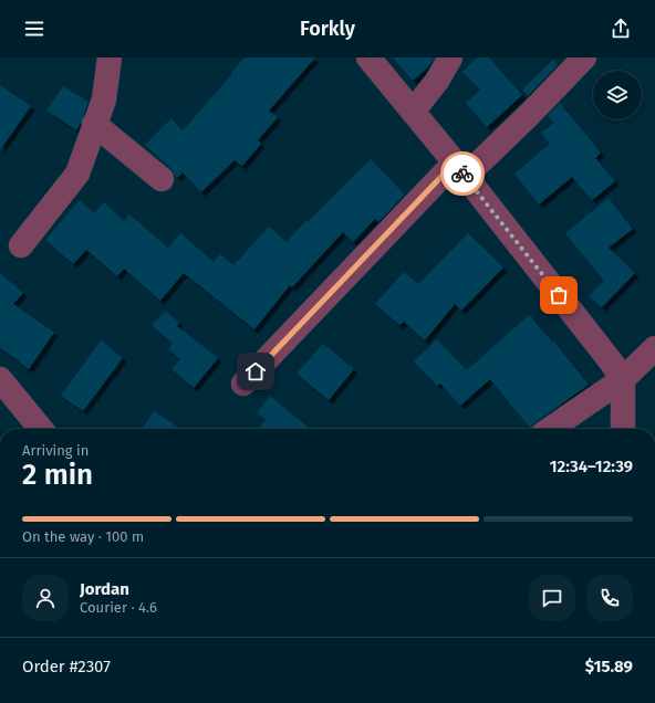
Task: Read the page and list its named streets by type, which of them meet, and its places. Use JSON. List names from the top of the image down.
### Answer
{
  "page": {
    "header": "Forkly",
    "heading": ["2 min", "Arriving in", "12:34–12:39"],
    "panel": [
      "Jordan",
      "Courier · 4.6",
      "Order #2307",
      "$15.89"
    ],
    "bar": "On the way · 100 m"
  }
}
